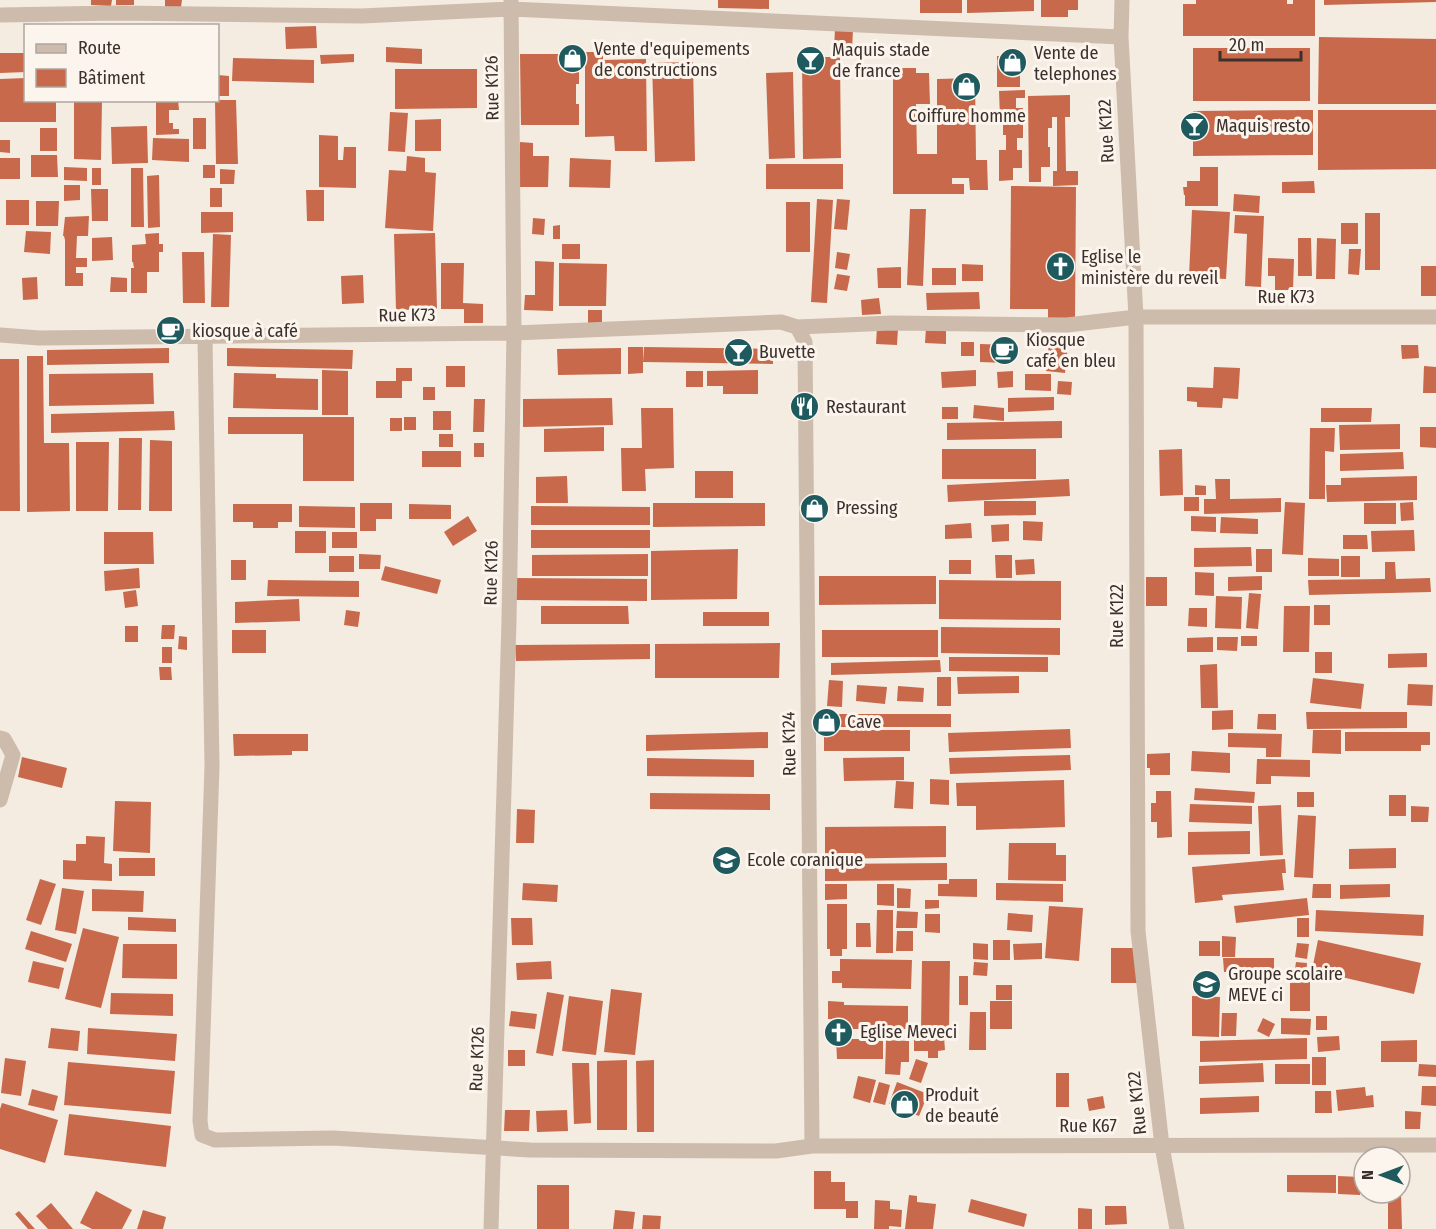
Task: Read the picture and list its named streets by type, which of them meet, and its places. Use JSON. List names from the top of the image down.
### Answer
{
  "streets": {
    "street": [
      "Rue K126",
      "Rue K122",
      "Rue K73",
      "Rue K124",
      "Rue K67"
    ]
  },
  "crossings": [
    ["Rue K126", "Rue K73"],
    ["Rue K126", "Rue K67"],
    ["Rue K122", "Rue K73"],
    ["Rue K122", "Rue K67"],
    ["Rue K73", "Rue K124"],
    ["Rue K73", "Rue K67"],
    ["Rue K124", "Rue K67"]
  ],
  "places": {
    "shop": [
      "Vente d'equipements de constructions",
      "Vente de telephones",
      "Coiffure homme",
      "Pressing",
      "Cave",
      "Produit de beauté"
    ],
    "bar": ["Maquis stade de france", "Maquis resto", "Buvette"],
    "church": ["Eglise le ministère du reveil", "Eglise Meveci"],
    "cafe": ["kiosque à café", "Kiosque café en bleu"],
    "restaurant": ["Restaurant"],
    "school or university": ["Ecole coranique", "Groupe scolaire MEVE ci"]
  },
  "legend": ["Route", "Bâtiment"],
  "scale_bar": "20 m",
  "north": "left"
}
